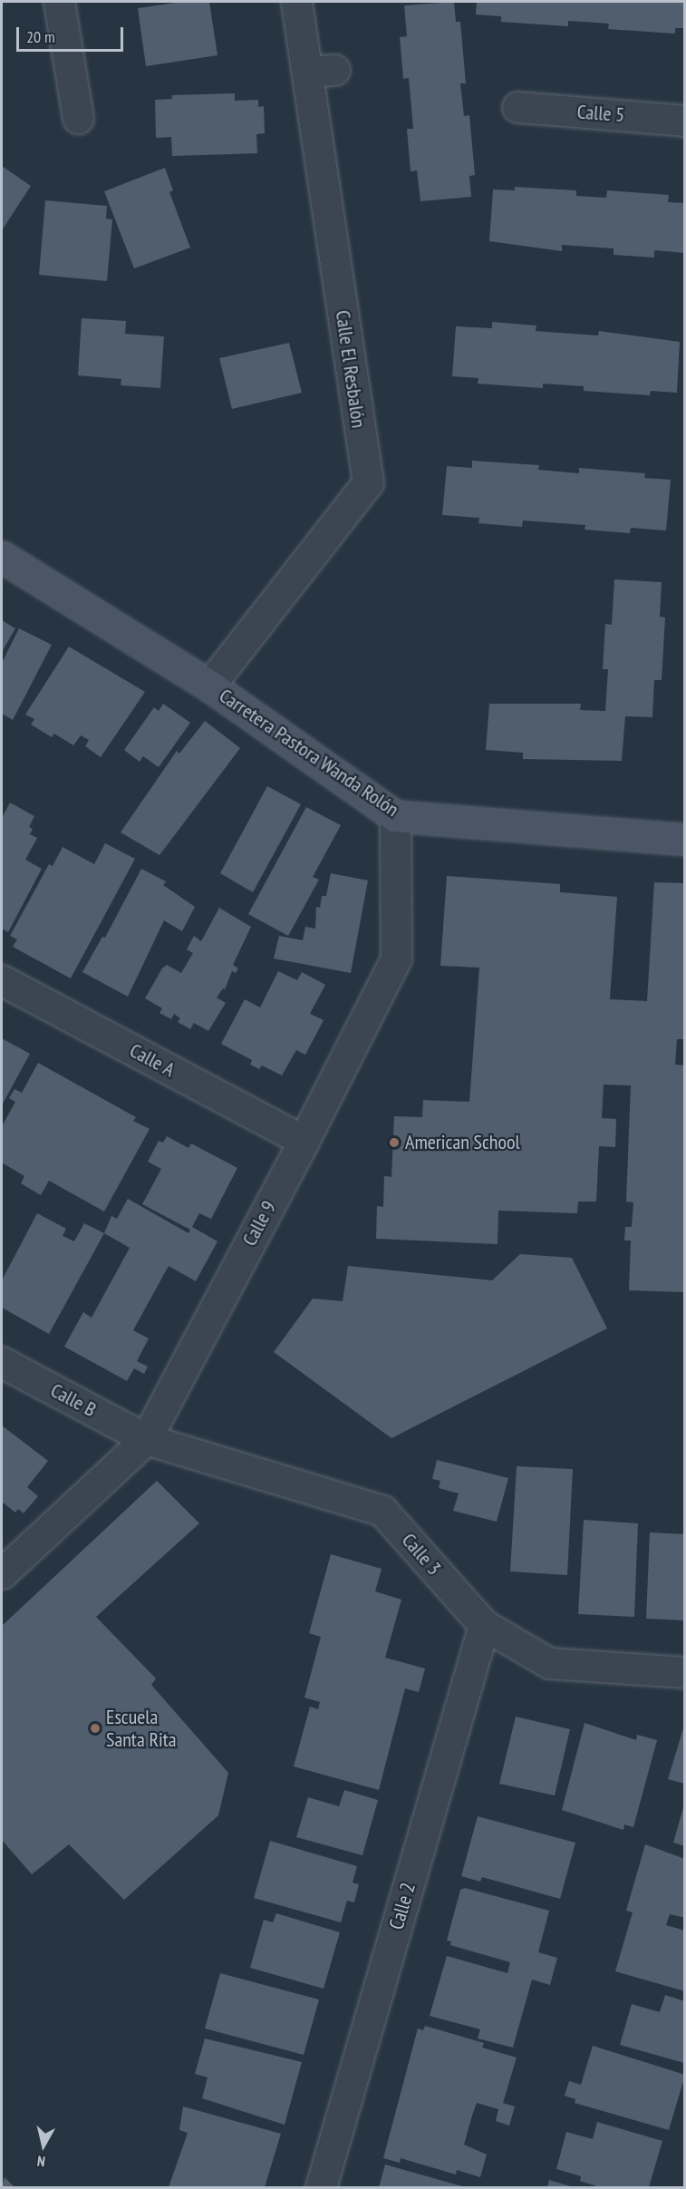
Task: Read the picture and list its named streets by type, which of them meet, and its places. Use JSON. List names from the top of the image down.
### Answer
{
  "streets": {
    "street": [
      "Calle 5",
      "Calle El Resbalón",
      "Carretera Pastora Wanda Rolón",
      "Calle A",
      "Calle 9",
      "Calle B",
      "Calle 3",
      "Calle 2"
    ]
  },
  "crossings": [
    ["Calle El Resbalón", "Carretera Pastora Wanda Rolón"],
    ["Carretera Pastora Wanda Rolón", "Calle 9"],
    ["Calle A", "Calle 9"],
    ["Calle 9", "Calle B"],
    ["Calle 9", "Calle 3"],
    ["Calle B", "Calle 3"],
    ["Calle 3", "Calle 2"]
  ],
  "places": ["American School", "Escuela Santa Rita"],
  "scale_bar": "20 m",
  "north": "bottom"
}
